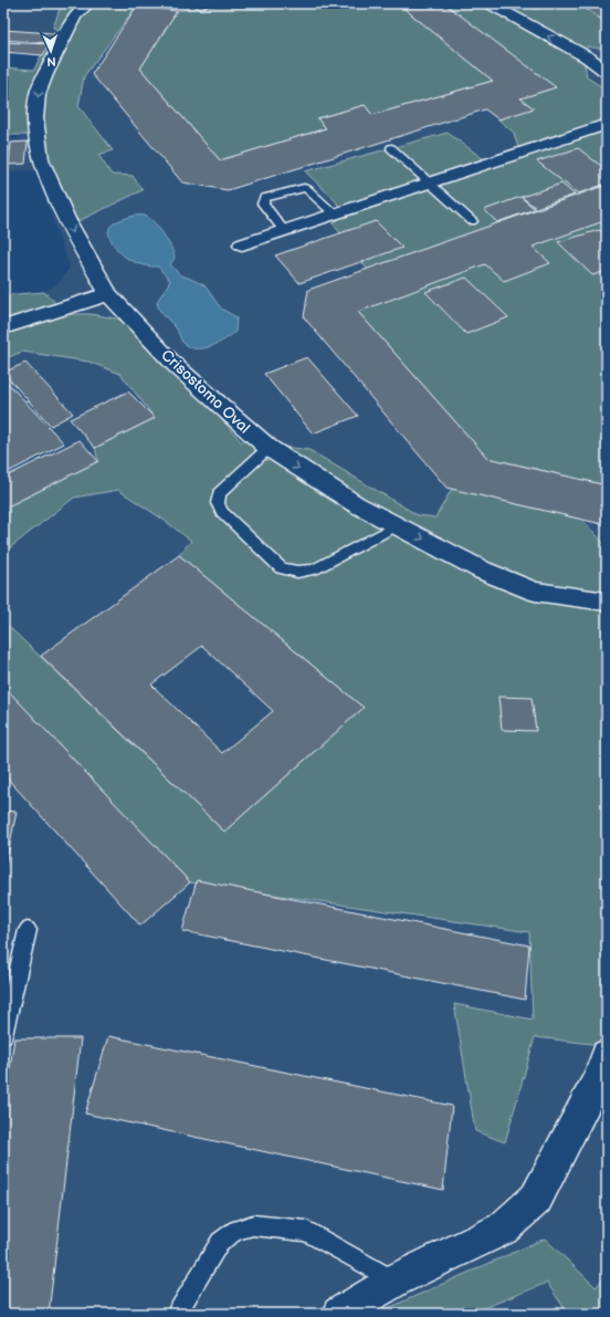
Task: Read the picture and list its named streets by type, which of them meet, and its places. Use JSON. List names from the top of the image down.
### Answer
{
  "streets": {
    "street": ["Crisostomo Oval"]
  },
  "one_way": ["Crisostomo Oval"],
  "north": "bottom"
}
